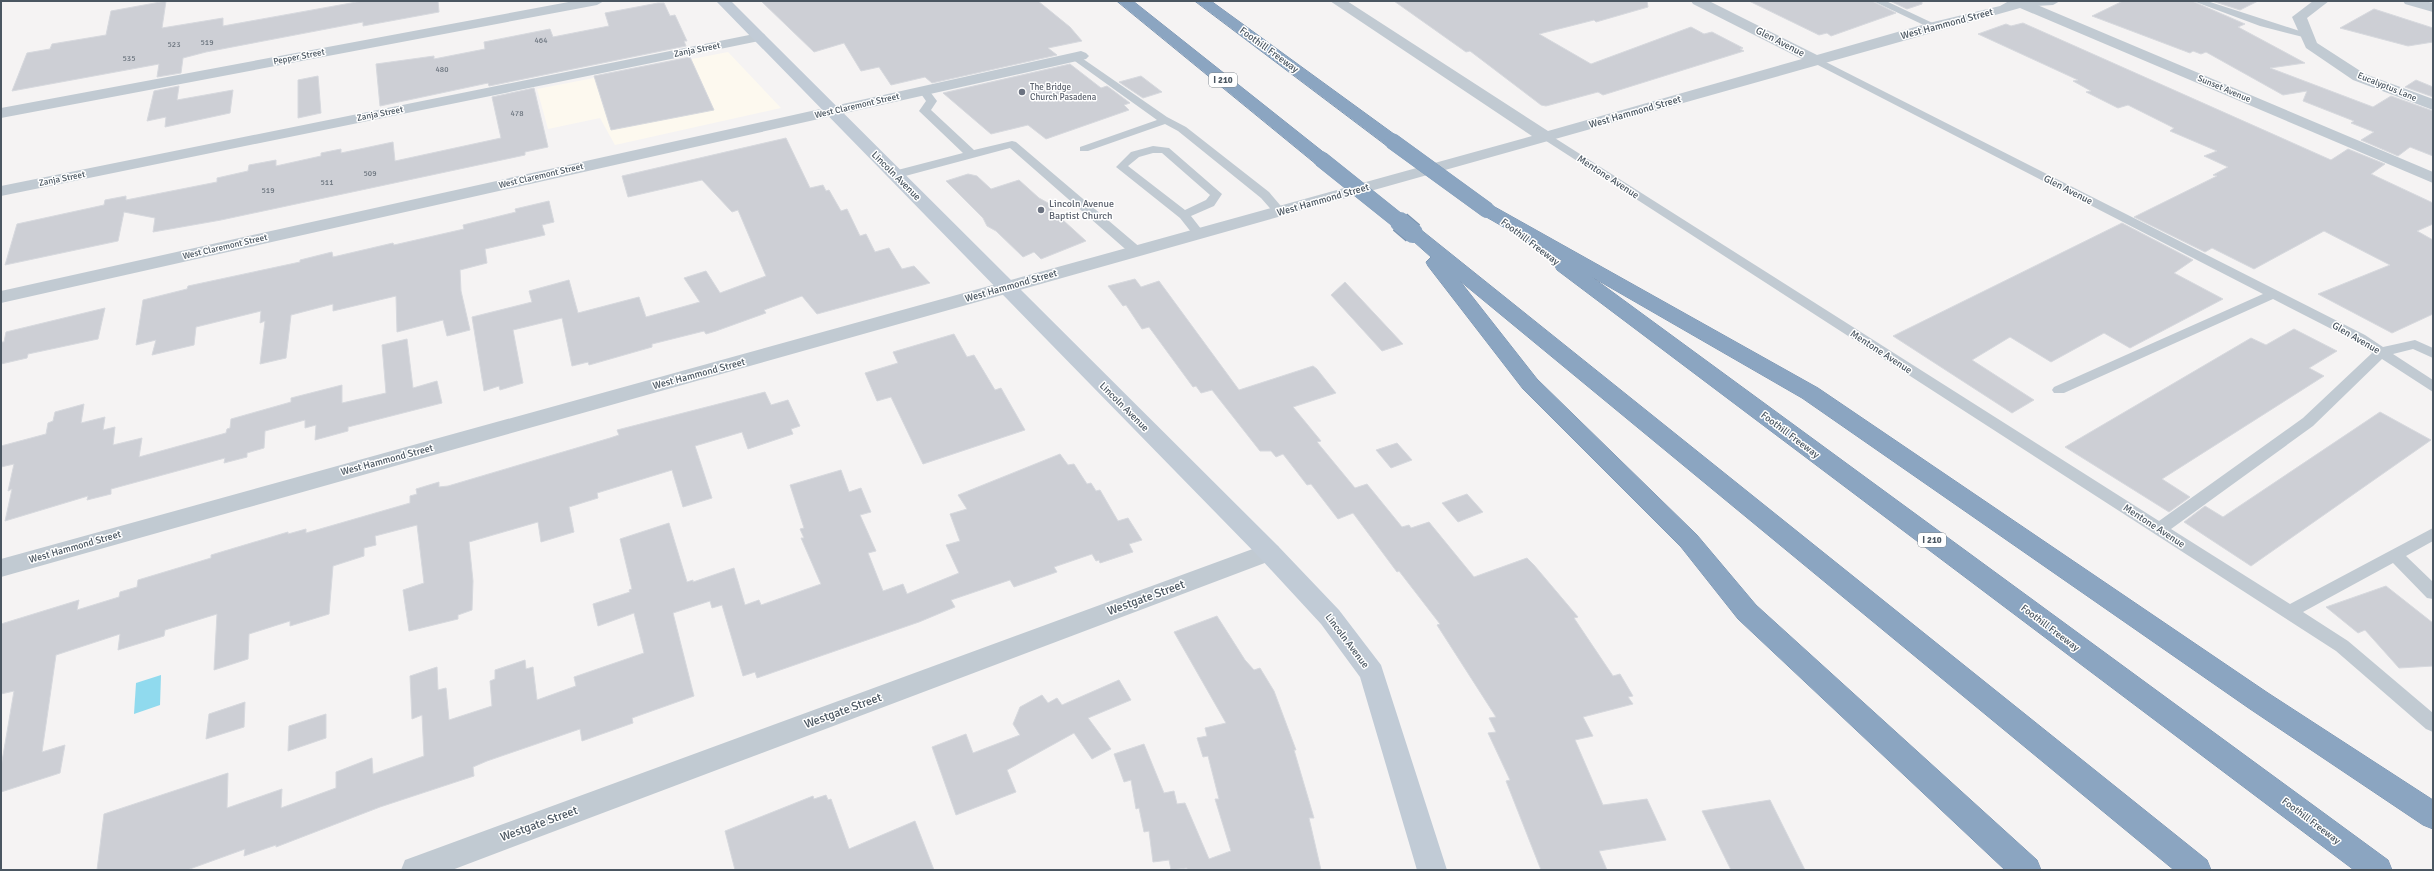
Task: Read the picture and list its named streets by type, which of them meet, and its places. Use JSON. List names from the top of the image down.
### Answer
{
  "streets": {
    "highway": ["Foothill Freeway", "I 210"],
    "main road": ["Lincoln Avenue"],
    "street": [
      "West Hammond Street",
      "Glen Avenue",
      "Zanja Street",
      "Pepper Street",
      "Eucalyptus Lane",
      "Sunset Avenue",
      "West Claremont Street",
      "Mentone Avenue",
      "Westgate Street"
    ]
  },
  "crossings": [
    ["West Hammond Street", "Glen Avenue"],
    ["West Hammond Street", "Sunset Avenue"],
    ["West Hammond Street", "Lincoln Avenue"],
    ["West Hammond Street", "Mentone Avenue"],
    ["Zanja Street", "Lincoln Avenue"],
    ["West Claremont Street", "Lincoln Avenue"],
    ["Lincoln Avenue", "Westgate Street"]
  ],
  "places": ["The Bridge Church Pasadena", "Lincoln Avenue Baptist Church"],
  "house_numbers": [
    "464",
    "519",
    "523",
    "535",
    "480",
    "478",
    "509",
    "511",
    "519"
  ]
}
